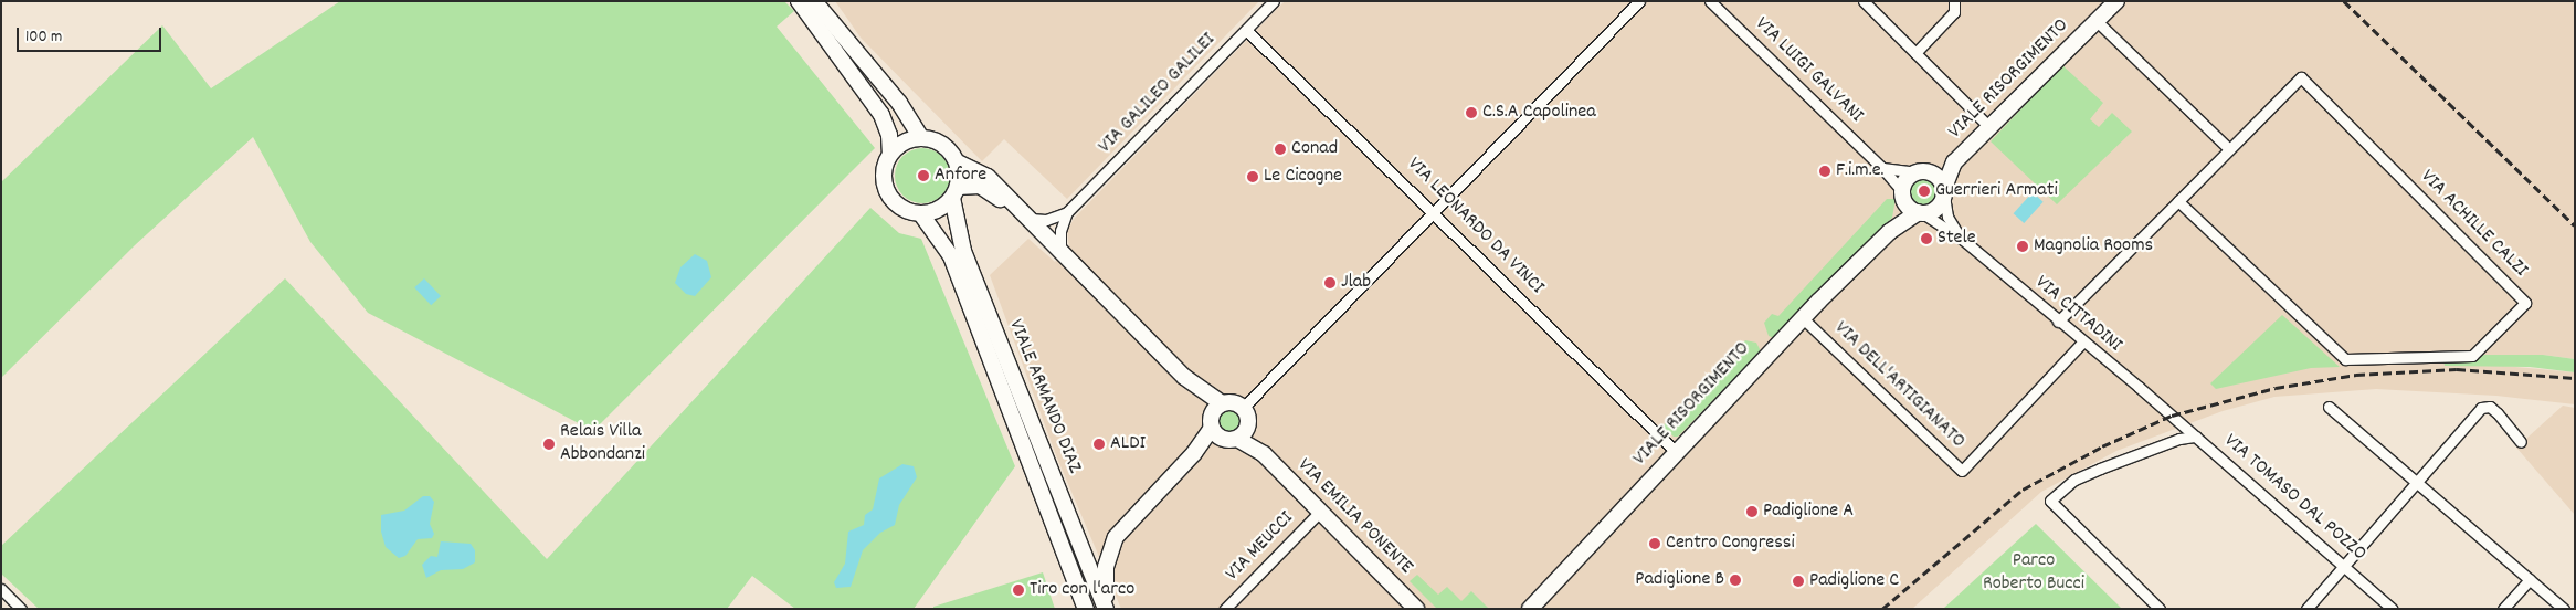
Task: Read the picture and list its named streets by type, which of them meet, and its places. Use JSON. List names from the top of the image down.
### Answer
{
  "streets": {
    "main road": ["VIALE RISORGIMENTO", "VIALE ARMANDO DIAZ", "VIA EMILIA PONENTE"],
    "street": [
      "VIA LUIGI GALVANI",
      "VIA GALILEO GALILEI",
      "VIA ACHILLE CALZI",
      "VIA LEONARDO DA VINCI",
      "VIA CITTADINI",
      "VIA DELL'ARTIGIANATO",
      "VIA TOMASO DAL POZZO",
      "VIA MEUCCI"
    ]
  },
  "crossings": [
    ["VIA LUIGI GALVANI", "VIALE RISORGIMENTO"],
    ["VIA LUIGI GALVANI", "VIA CITTADINI"],
    ["VIALE RISORGIMENTO", "VIA LEONARDO DA VINCI"],
    ["VIALE RISORGIMENTO", "VIA CITTADINI"],
    ["VIALE RISORGIMENTO", "VIA DELL'ARTIGIANATO"],
    ["VIA GALILEO GALILEI", "VIA LEONARDO DA VINCI"],
    ["VIA CITTADINI", "VIA DELL'ARTIGIANATO"],
    ["VIA CITTADINI", "VIA TOMASO DAL POZZO"],
    ["VIA EMILIA PONENTE", "VIA MEUCCI"]
  ],
  "parks": ["Parco Roberto Bucci"],
  "places": [
    "C.S.A Capolinea",
    "Conad",
    "F.i.m.e.",
    "Anfore",
    "Le Cicogne",
    "Guerrieri Armati",
    "Stele",
    "Magnolia Rooms",
    "Jlab",
    "Relais Villa Abbondanzi",
    "ALDI",
    "Padiglione A",
    "Centro Congressi",
    "Padiglione B",
    "Padiglione C",
    "Tiro con l'arco"
  ],
  "scale_bar": "100 m"
}
